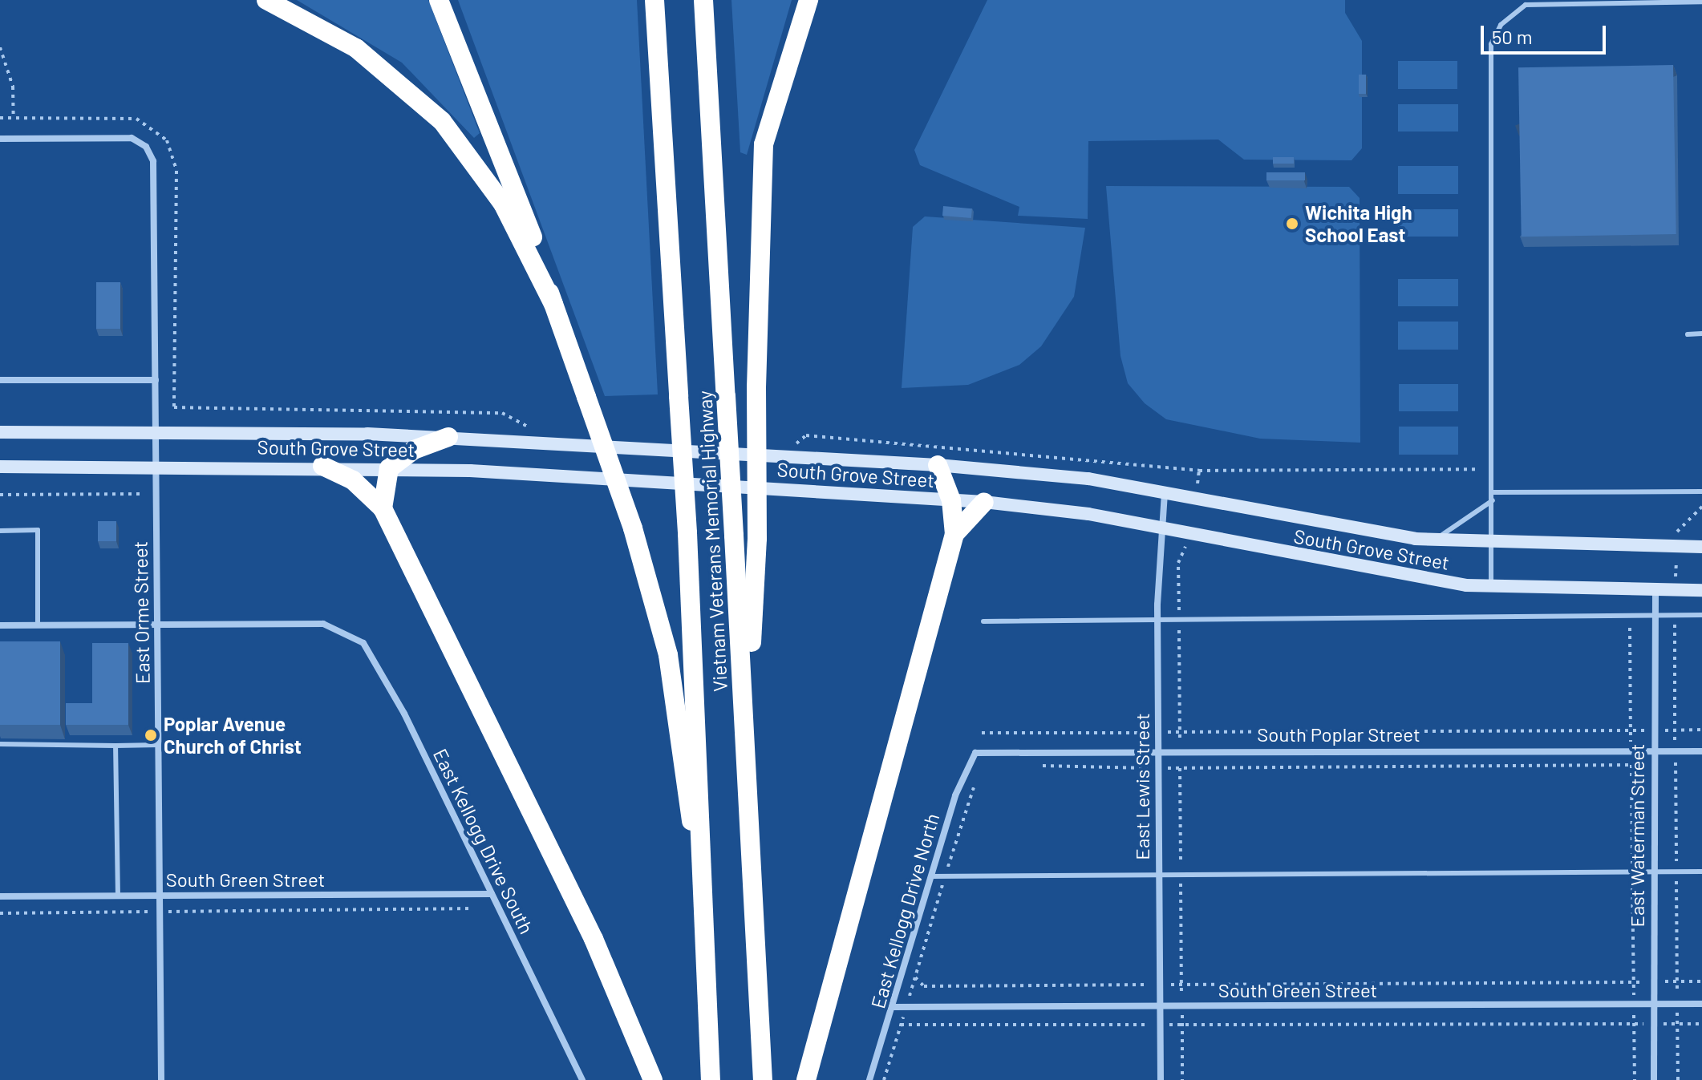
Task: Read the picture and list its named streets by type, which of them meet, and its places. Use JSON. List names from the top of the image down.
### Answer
{
  "streets": {
    "highway": ["Vietnam Veterans Memorial Highway"],
    "street": [
      "South Grove Street",
      "East Orme Street",
      "South Poplar Street",
      "East Lewis Street",
      "East Waterman Street",
      "East Kellogg Drive South",
      "South Green Street",
      "East Kellogg Drive North"
    ]
  },
  "crossings": [
    ["South Grove Street", "East Orme Street"],
    ["South Grove Street", "East Lewis Street"],
    ["South Grove Street", "East Waterman Street"],
    ["East Orme Street", "East Kellogg Drive South"],
    ["East Orme Street", "South Green Street"],
    ["South Poplar Street", "East Lewis Street"],
    ["South Poplar Street", "East Waterman Street"],
    ["South Poplar Street", "East Kellogg Drive North"],
    ["East Lewis Street", "South Green Street"],
    ["East Waterman Street", "South Green Street"],
    ["East Kellogg Drive South", "South Green Street"],
    ["South Green Street", "East Kellogg Drive North"]
  ],
  "places": ["Wichita High School East", "Poplar Avenue Church of Christ"],
  "scale_bar": "50 m"
}
